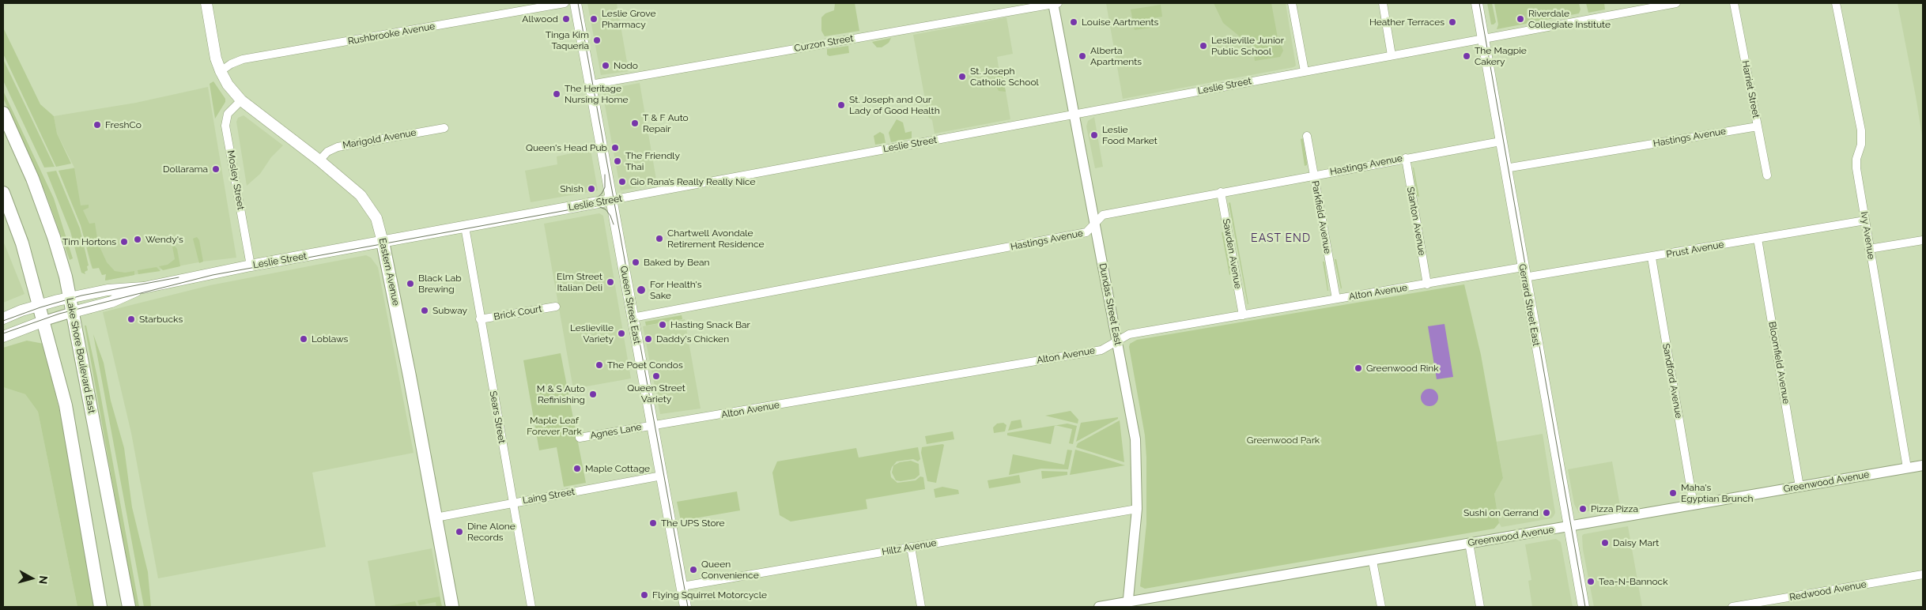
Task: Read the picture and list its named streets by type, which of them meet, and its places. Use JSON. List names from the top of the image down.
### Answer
{
  "streets": {
    "main road": [
      "Leslie Street",
      "Eastern Avenue",
      "Queen Street East",
      "Gerrard Street East",
      "Lake Shore Boulevard East"
    ],
    "street": [
      "Rushbrooke Avenue",
      "Curzon Street",
      "Harriet Street",
      "Hastings Avenue",
      "Marigold Avenue",
      "Mosley Street",
      "Parkfield Avenue",
      "Stanton Avenue",
      "Ivy Avenue",
      "Prust Avenue",
      "Sawden Avenue",
      "Alton Avenue",
      "Dundas Street East",
      "Brick Court",
      "Bloomfield Avenue",
      "Sandford Avenue",
      "Sears Street",
      "Agnes Lane",
      "Greenwood Avenue",
      "Laing Street",
      "Hiltz Avenue",
      "Redwood Avenue"
    ]
  },
  "crossings": [
    ["Rushbrooke Avenue", "Eastern Avenue"],
    ["Curzon Street", "Dundas Street East"],
    ["Curzon Street", "Queen Street East"],
    ["Leslie Street", "Mosley Street"],
    ["Leslie Street", "Eastern Avenue"],
    ["Leslie Street", "Dundas Street East"],
    ["Leslie Street", "Queen Street East"],
    ["Leslie Street", "Gerrard Street East"],
    ["Leslie Street", "Lake Shore Boulevard East"],
    ["Leslie Street", "Sears Street"],
    ["Harriet Street", "Hastings Avenue"],
    ["Hastings Avenue", "Parkfield Avenue"],
    ["Hastings Avenue", "Stanton Avenue"],
    ["Hastings Avenue", "Sawden Avenue"],
    ["Hastings Avenue", "Dundas Street East"],
    ["Hastings Avenue", "Queen Street East"],
    ["Hastings Avenue", "Gerrard Street East"],
    ["Marigold Avenue", "Eastern Avenue"],
    ["Mosley Street", "Eastern Avenue"],
    ["Parkfield Avenue", "Alton Avenue"],
    ["Stanton Avenue", "Alton Avenue"],
    ["Ivy Avenue", "Prust Avenue"],
    ["Ivy Avenue", "Greenwood Avenue"],
    ["Prust Avenue", "Alton Avenue"],
    ["Prust Avenue", "Gerrard Street East"],
    ["Prust Avenue", "Bloomfield Avenue"],
    ["Prust Avenue", "Sandford Avenue"],
    ["Sawden Avenue", "Alton Avenue"],
    ["Eastern Avenue", "Laing Street"],
    ["Alton Avenue", "Dundas Street East"],
    ["Alton Avenue", "Queen Street East"],
    ["Alton Avenue", "Gerrard Street East"],
    ["Alton Avenue", "Agnes Lane"],
    ["Dundas Street East", "Greenwood Avenue"],
    ["Dundas Street East", "Hiltz Avenue"],
    ["Queen Street East", "Agnes Lane"],
    ["Queen Street East", "Laing Street"],
    ["Queen Street East", "Hiltz Avenue"],
    ["Gerrard Street East", "Greenwood Avenue"],
    ["Brick Court", "Sears Street"],
    ["Bloomfield Avenue", "Greenwood Avenue"],
    ["Sandford Avenue", "Greenwood Avenue"],
    ["Sears Street", "Laing Street"]
  ],
  "districts": ["EAST END"],
  "parks": ["Maple Leaf Forever Park", "Greenwood Park"],
  "places": [
    "Allwood",
    "Leslie Grove Pharmacy",
    "Riverdale Collegiate Institute",
    "Louise Aartments",
    "Heather Terraces",
    "Tinga Kim Taqueria",
    "Leslieville Junior Public School",
    "Alberta Apartments",
    "The Magpie Cakery",
    "Nodo",
    "St. Joseph Catholic School",
    "The Heritage Nursing Home",
    "St. Joseph and Our Lady of Good Health",
    "T & F Auto Repair",
    "FreshCo",
    "Leslie Food Market",
    "Queen's Head Pub",
    "The Friendly Thai",
    "Dollarama",
    "Gio Rana’s Really Really Nice",
    "Shish",
    "Chartwell Avondale Retirement Residence",
    "Wendy's",
    "Tim Hortons",
    "Baked by Bean",
    "Elm Street Italian Deli",
    "Black Lab Brewing",
    "For Health's Sake",
    "Subway",
    "Starbucks",
    "Hasting Snack Bar",
    "Leslieville Variety",
    "Loblaws",
    "Daddy's Chicken",
    "The Poet Condos",
    "Greenwood Rink",
    "Queen Street Variety",
    "M & S Auto Refinishing",
    "Maple Cottage",
    "Maha's Egyptian Brunch",
    "Pizza Pizza",
    "Sushi on Gerrand",
    "The UPS Store",
    "Dine Alone Records",
    "Daisy Mart",
    "Queen Convenience",
    "Tea-N-Bannock",
    "Flying Squirrel Motorcycle"
  ],
  "north": "right"
}
